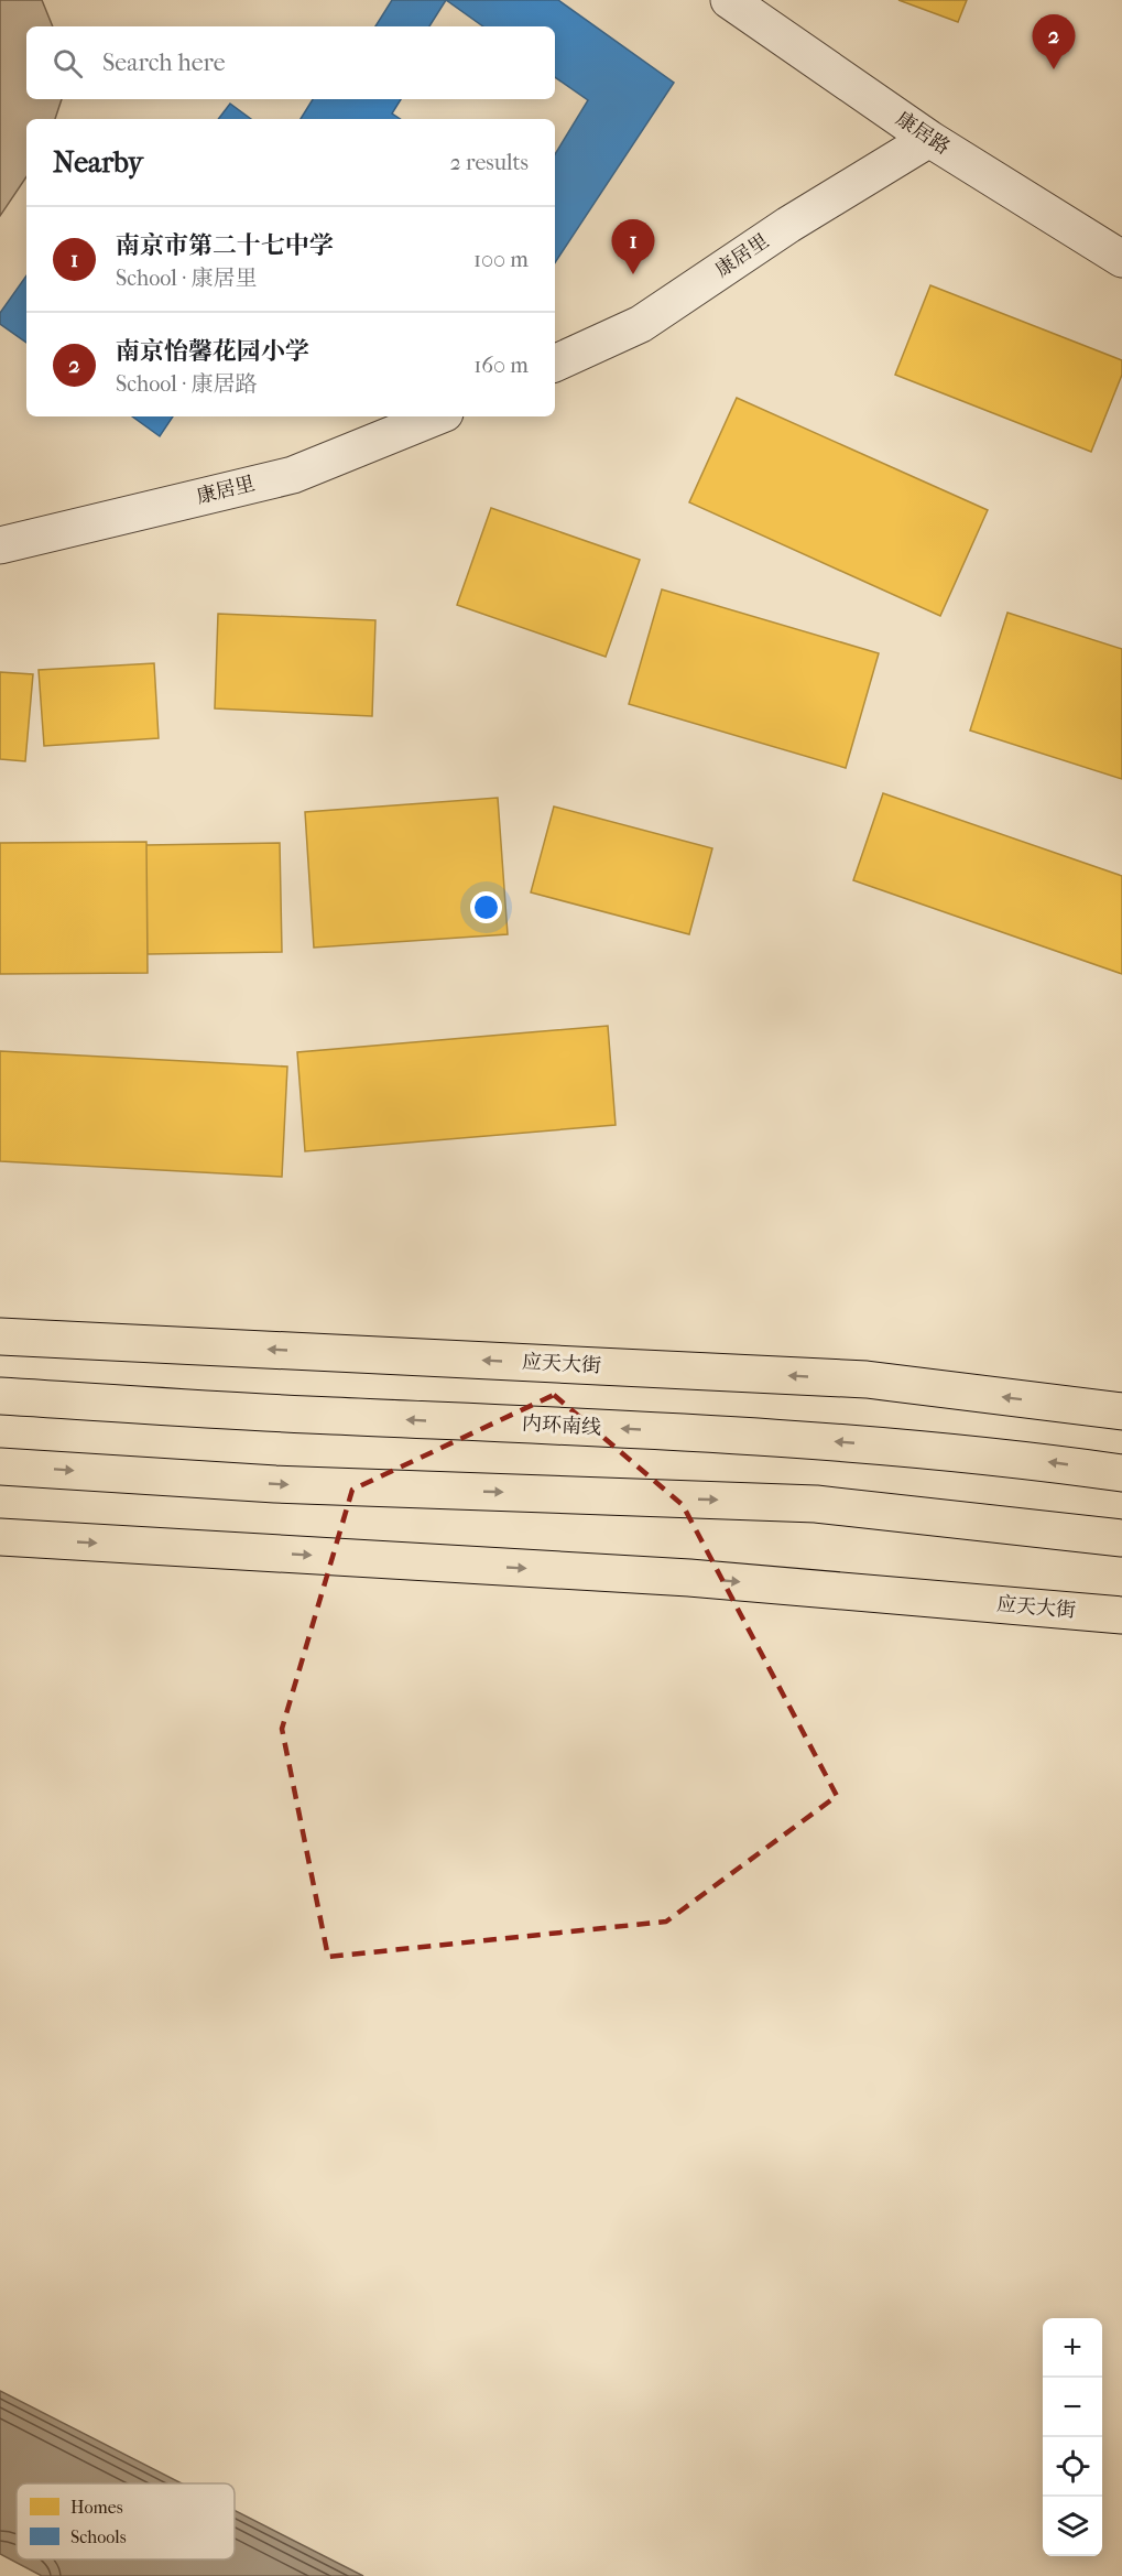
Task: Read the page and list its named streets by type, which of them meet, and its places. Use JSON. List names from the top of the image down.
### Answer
{
  "streets": {
    "main road": ["应天大街", "内环南线"],
    "street": ["康居路", "康居里"]
  },
  "crossings": [
    ["康居路", "康居里"]
  ],
  "legend": ["Homes", "Schools"],
  "page": {
    "pins": ["2", "1"],
    "search": "Search here",
    "heading": ["Nearby", "2 results"],
    "list": [
      {
        "mark": "1",
        "name": "南京市第二十七中学",
        "note": "School · 康居里",
        "value": "100 m"
      },
      {
        "mark": "2",
        "name": "南京怡馨花园小学",
        "note": "School · 康居路",
        "value": "160 m"
      }
    ],
    "map_buttons": ["+", "−"]
  }
}
